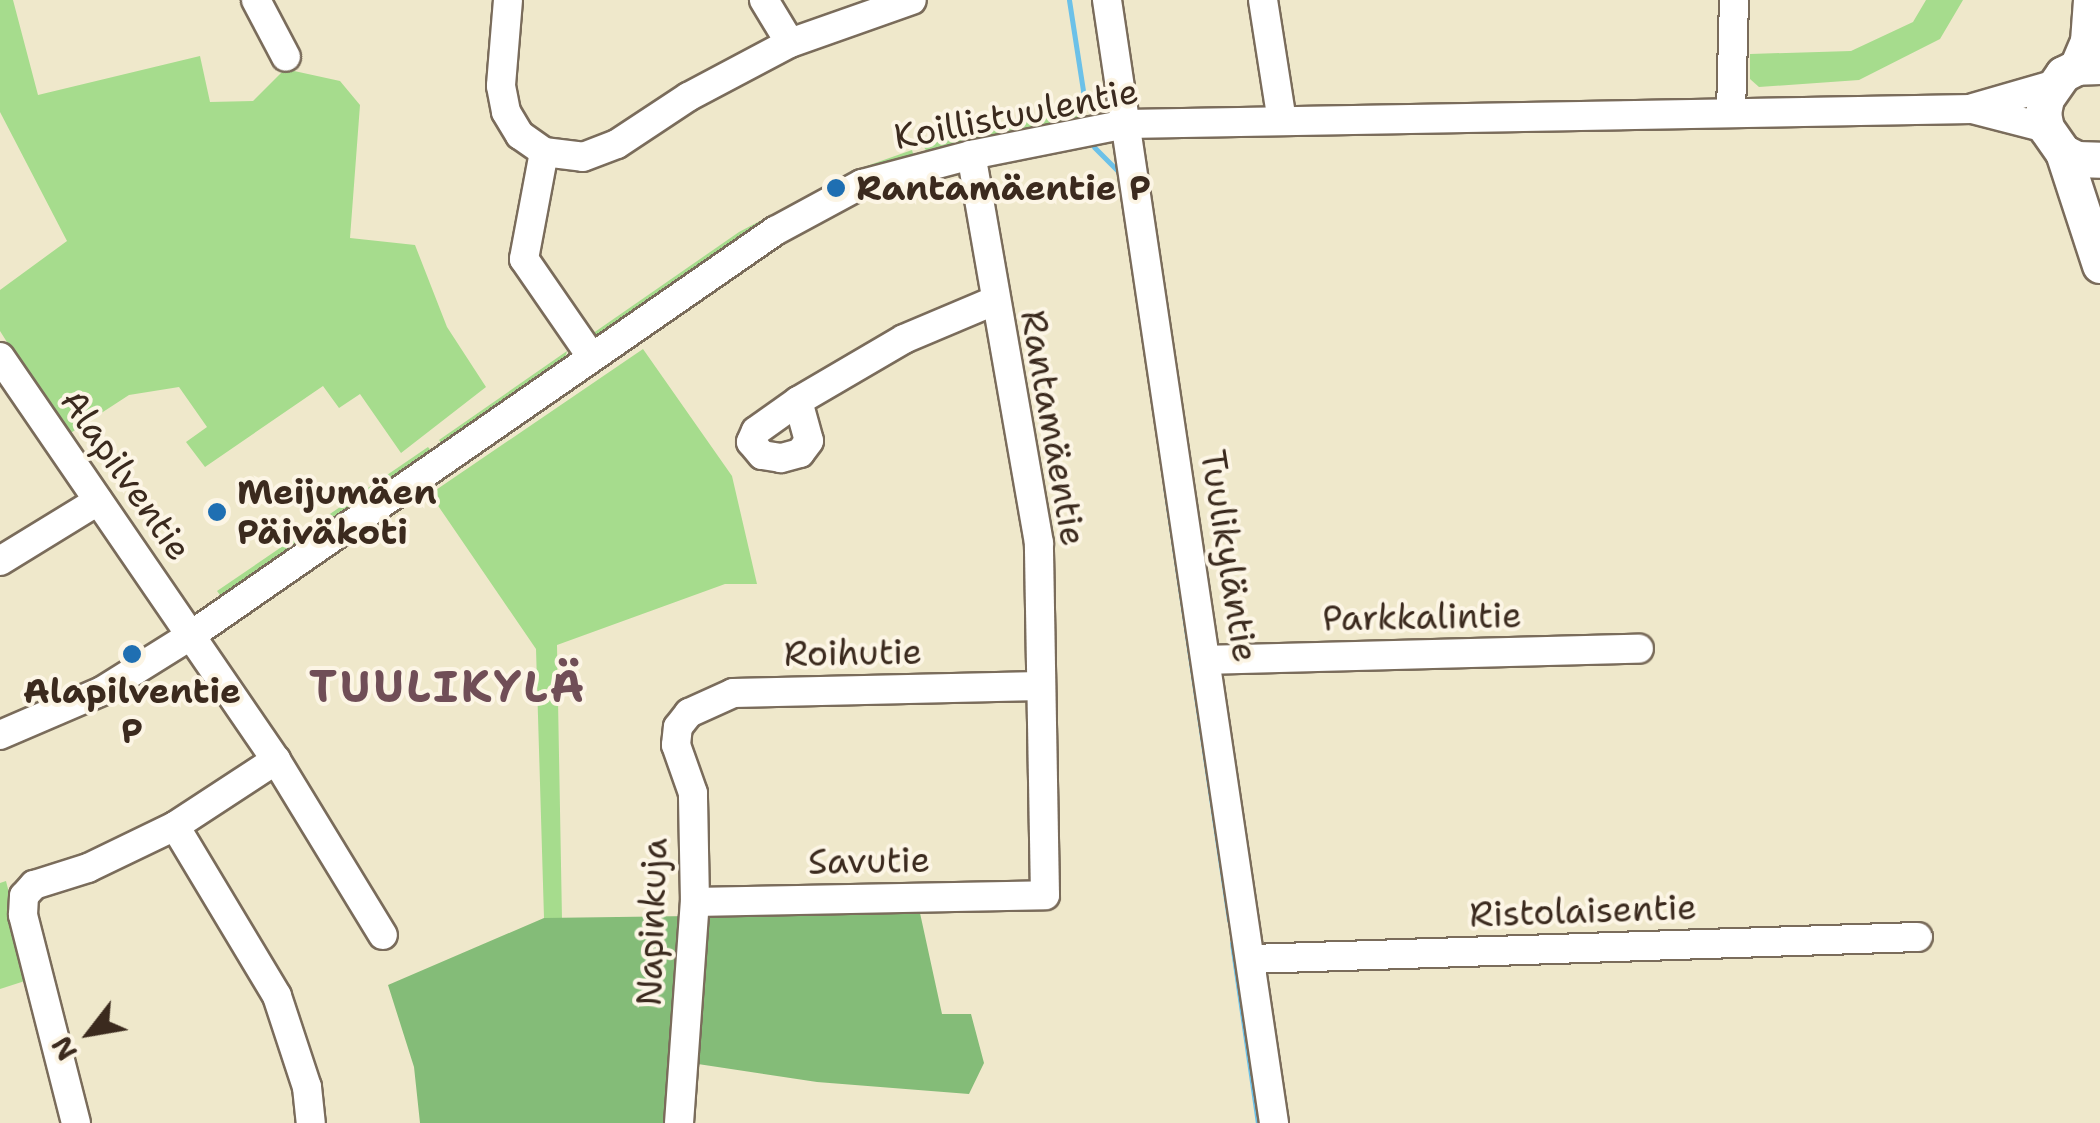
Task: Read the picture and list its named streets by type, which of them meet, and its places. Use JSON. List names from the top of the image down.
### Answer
{
  "streets": {
    "street": [
      "Koillistuulentie",
      "Rantamäentie",
      "Alapilventie",
      "Tuulikyläntie",
      "Parkkalintie",
      "Roihutie",
      "Savutie",
      "Ristolaisentie",
      "Napinkuja"
    ]
  },
  "crossings": [
    ["Koillistuulentie", "Rantamäentie"],
    ["Koillistuulentie", "Alapilventie"],
    ["Koillistuulentie", "Tuulikyläntie"],
    ["Rantamäentie", "Roihutie"],
    ["Rantamäentie", "Savutie"],
    ["Tuulikyläntie", "Parkkalintie"],
    ["Tuulikyläntie", "Ristolaisentie"],
    ["Roihutie", "Napinkuja"],
    ["Savutie", "Napinkuja"]
  ],
  "districts": ["TUULIKYLÄ"],
  "places": ["Rantamäentie P", "Meijumäen Päiväkoti", "Alapilventie P"],
  "north": "bottom left"
}
